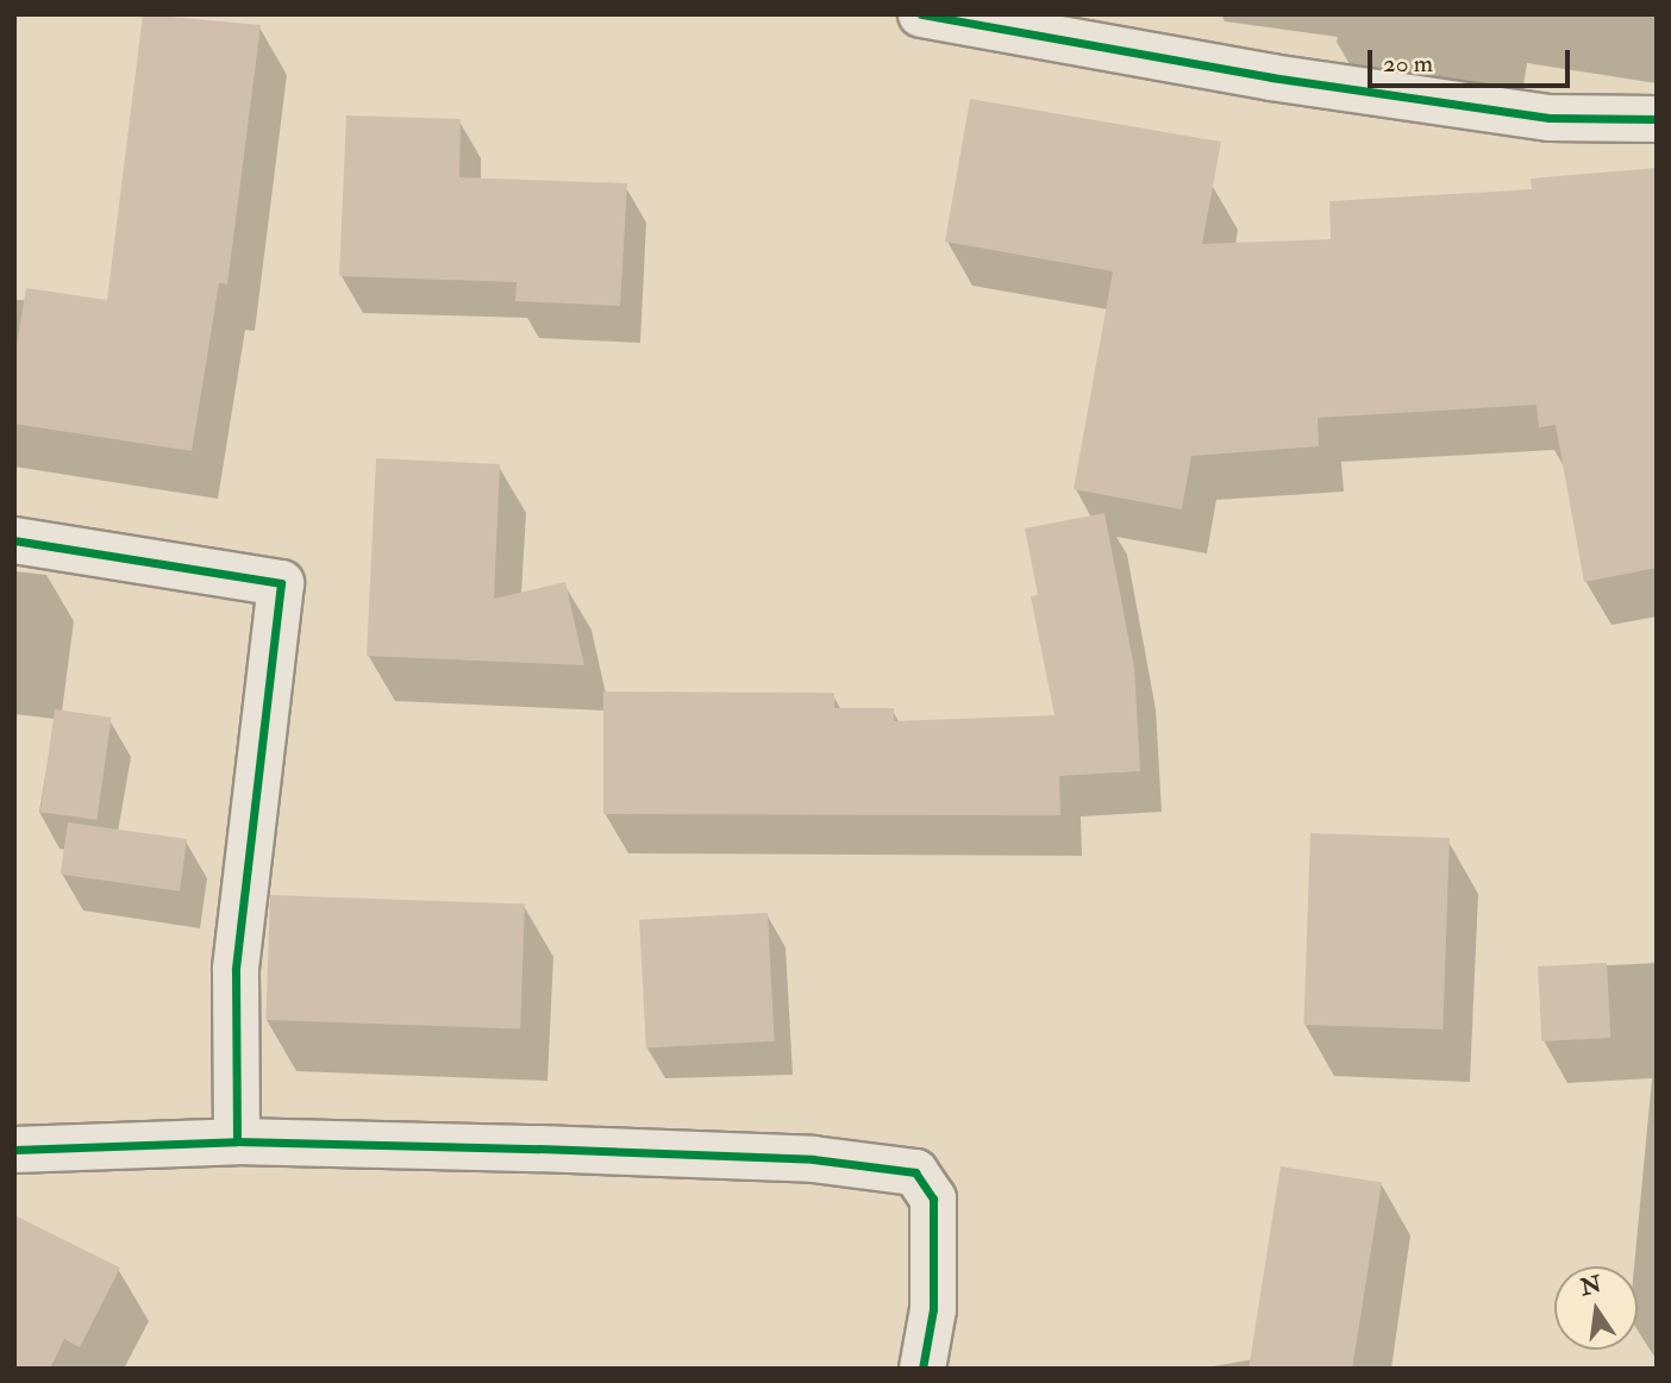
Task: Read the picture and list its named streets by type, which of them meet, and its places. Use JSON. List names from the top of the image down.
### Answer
{
  "scale_bar": "20 m",
  "north": "top"
}
